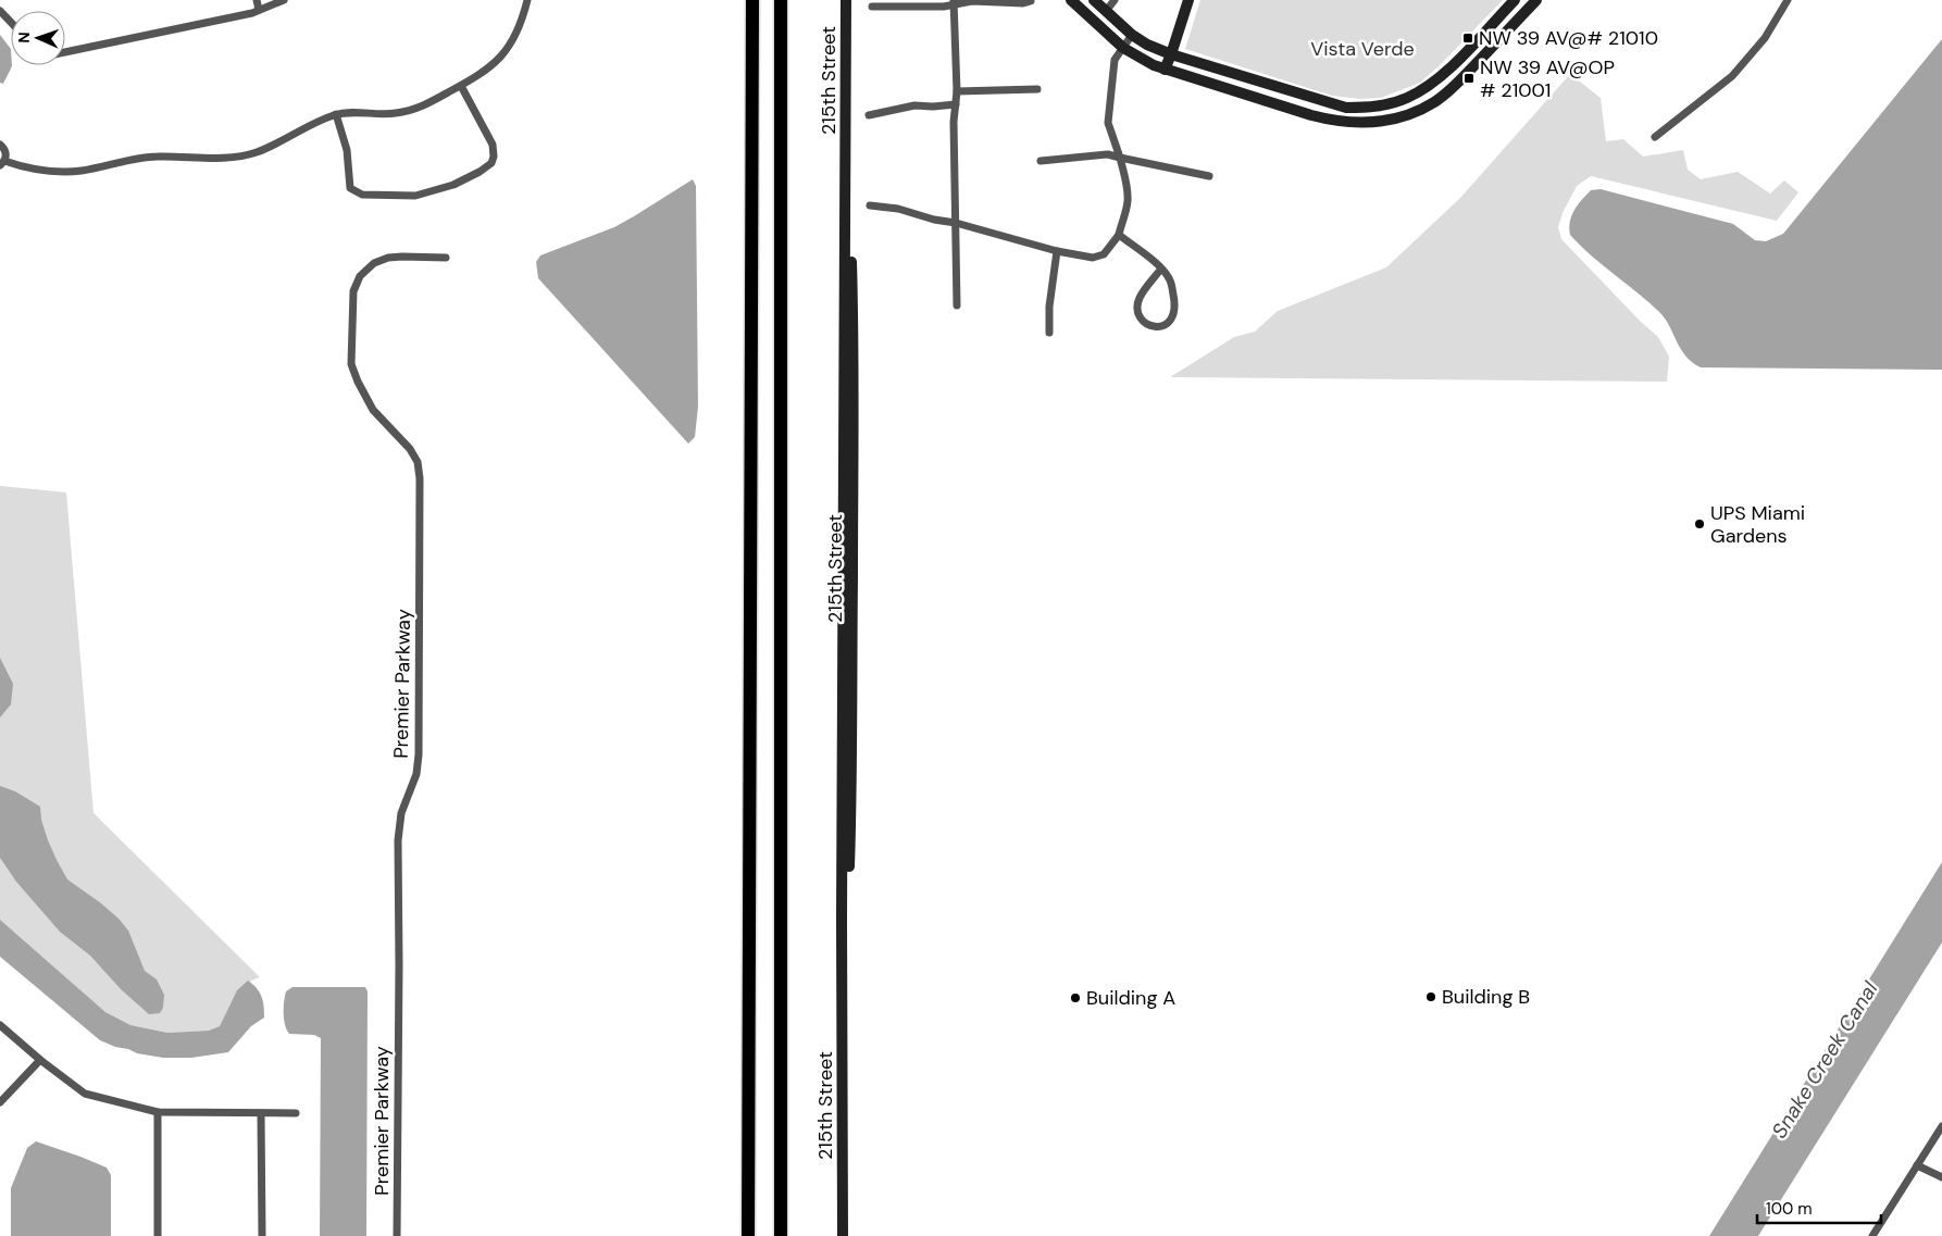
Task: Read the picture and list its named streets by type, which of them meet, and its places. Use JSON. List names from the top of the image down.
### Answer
{
  "streets": {
    "street": ["215th Street", "Premier Parkway"]
  },
  "water": ["Snake Creek Canal"],
  "parks": ["Vista Verde"],
  "places": {
    "transit": ["NW 39 AV@# 21010", "NW 39 AV@OP # 21001"],
    "other": ["UPS Miami Gardens", "Building B", "Building A"]
  },
  "scale_bar": "100 m",
  "north": "left"
}
